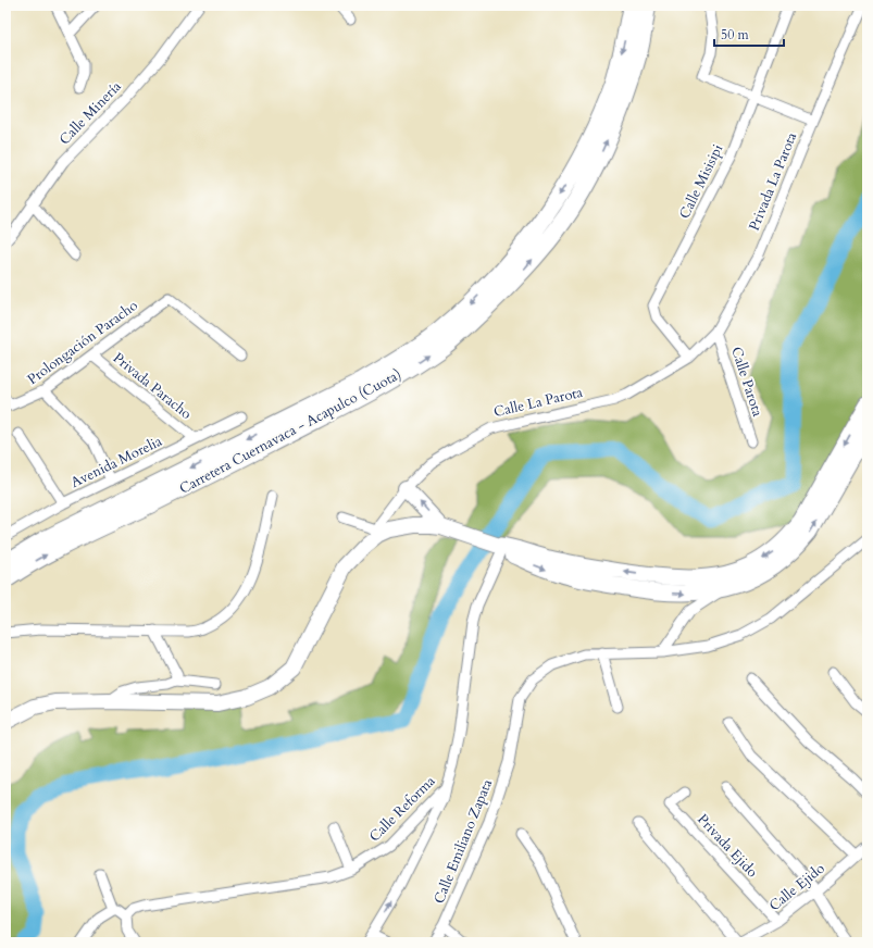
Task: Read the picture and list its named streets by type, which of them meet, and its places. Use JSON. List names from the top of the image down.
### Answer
{
  "streets": {
    "highway": ["Carretera Cuernavaca - Acapulco (Cuota)"],
    "street": [
      "Calle Minería",
      "Calle Misisipi",
      "Privada La Parota",
      "Prolongación Paracho",
      "Calle Parota",
      "Privada Paracho",
      "Calle La Parota",
      "Avenida Morelia",
      "Calle Reforma",
      "Calle Emiliano Zapata",
      "Privada Ejido",
      "Calle Ejido"
    ]
  },
  "crossings": [
    ["Calle Misisipi", "Privada La Parota"],
    ["Calle Misisipi", "Calle La Parota"],
    ["Privada La Parota", "Calle Parota"],
    ["Privada La Parota", "Calle La Parota"],
    ["Prolongación Paracho", "Privada Paracho"],
    ["Privada Paracho", "Avenida Morelia"],
    ["Privada Ejido", "Calle Ejido"]
  ],
  "scale_bar": "50 m"
}
